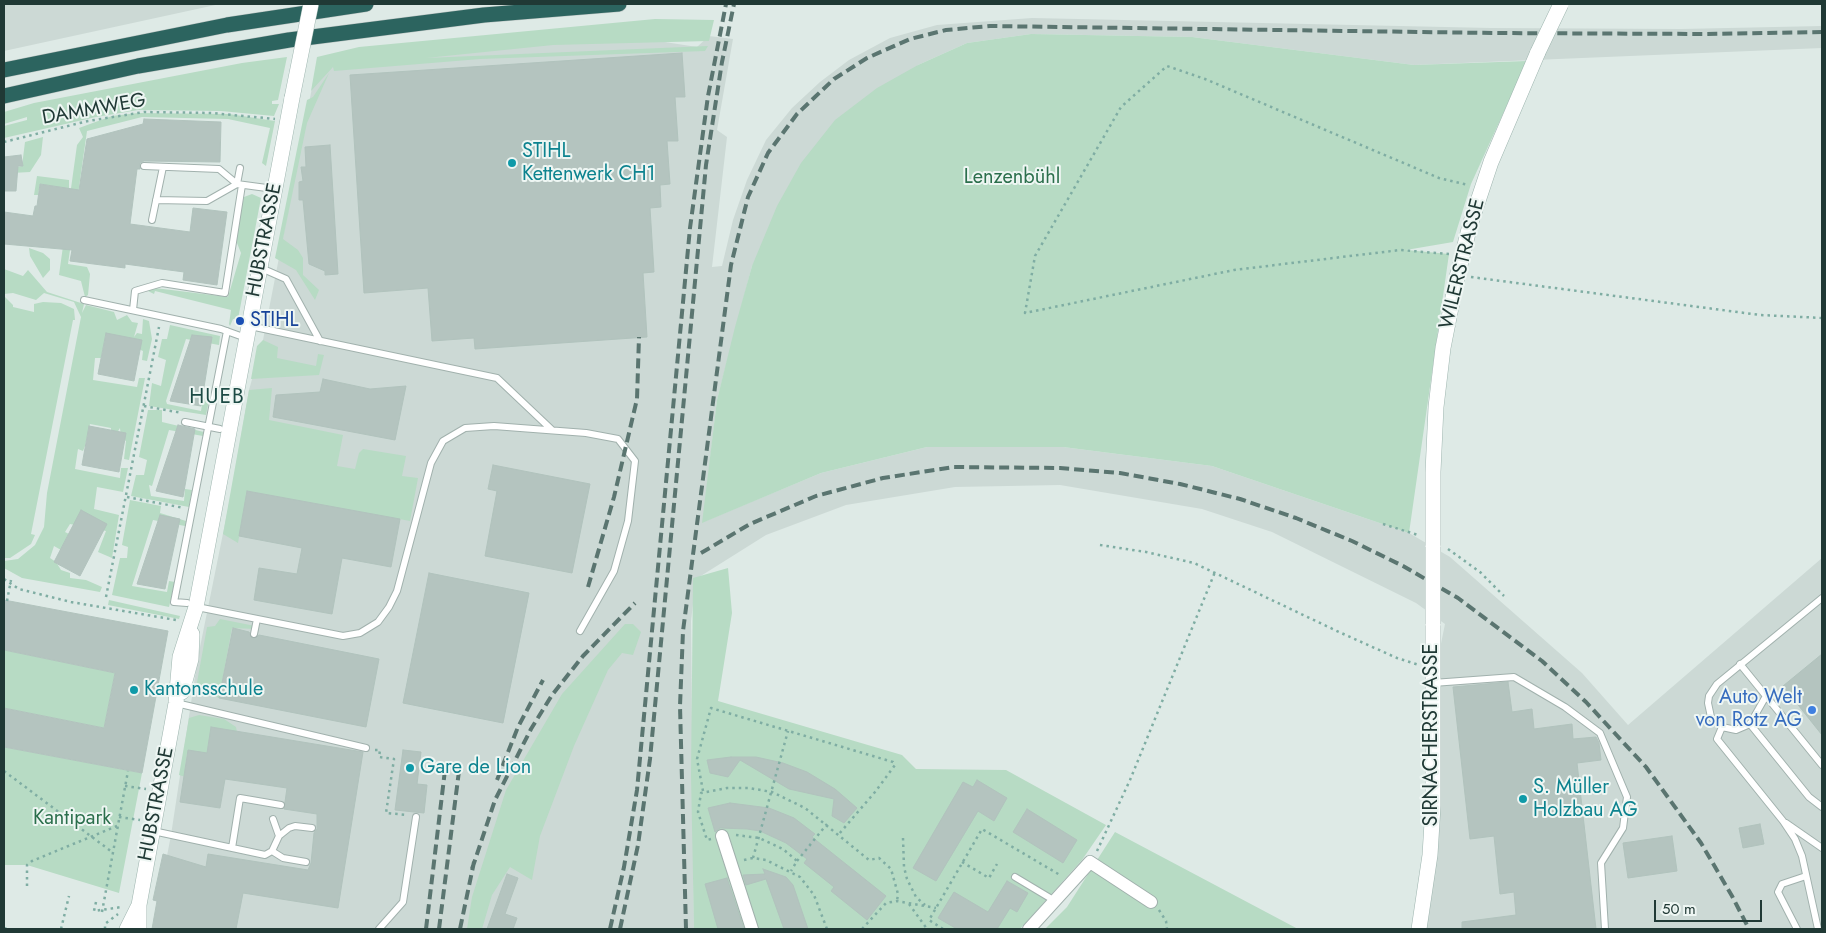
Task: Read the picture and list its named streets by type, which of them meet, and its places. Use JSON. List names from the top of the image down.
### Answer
{
  "streets": {
    "street": ["HUBSTRASSE", "WILERSTRASSE", "SIRNACHERSTRASSE"],
    "path": ["DAMMWEG"]
  },
  "crossings": [
    ["WILERSTRASSE", "SIRNACHERSTRASSE"]
  ],
  "districts": ["HUEB"],
  "parks": ["Lenzenbühl", "Kantipark"],
  "places": [
    "STIHL Kettenwerk CH1",
    "STIHL",
    "Kantonsschule",
    "Auto Welt von Rotz AG",
    "Gare de Lion",
    "S. Müller Holzbau AG"
  ],
  "scale_bar": "50 m"
}
